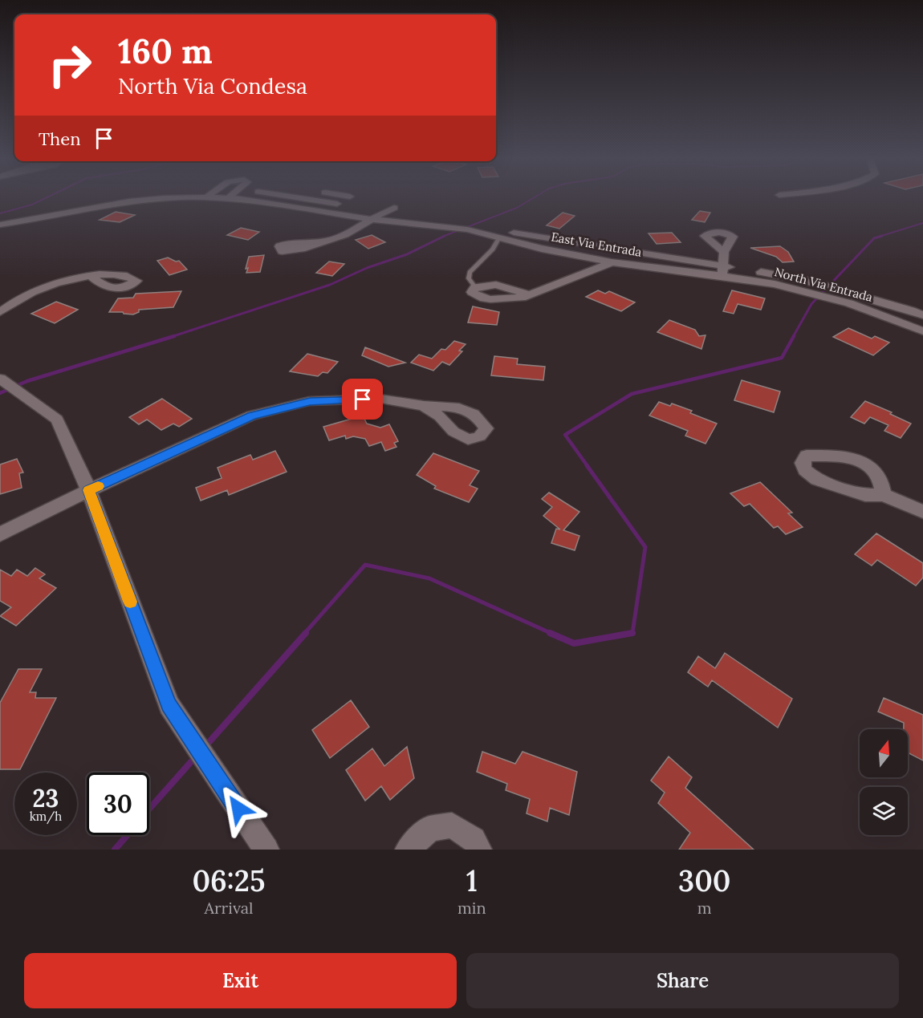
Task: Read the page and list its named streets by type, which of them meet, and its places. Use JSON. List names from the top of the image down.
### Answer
{
  "streets": {
    "street": ["East Via Entrada", "North Via Entrada"]
  },
  "crossings": [
    ["East Via Entrada", "North Via Entrada"]
  ],
  "north": "top",
  "page": {
    "turn": ["160 m", "North Via Condesa"],
    "then": "Then",
    "speed": "23 km/h",
    "limit": "30",
    "eta": [
      "06:25",
      "Arrival",
      "1",
      "min",
      "300",
      "m"
    ],
    "buttons": ["Exit", "Share"]
  }
}
